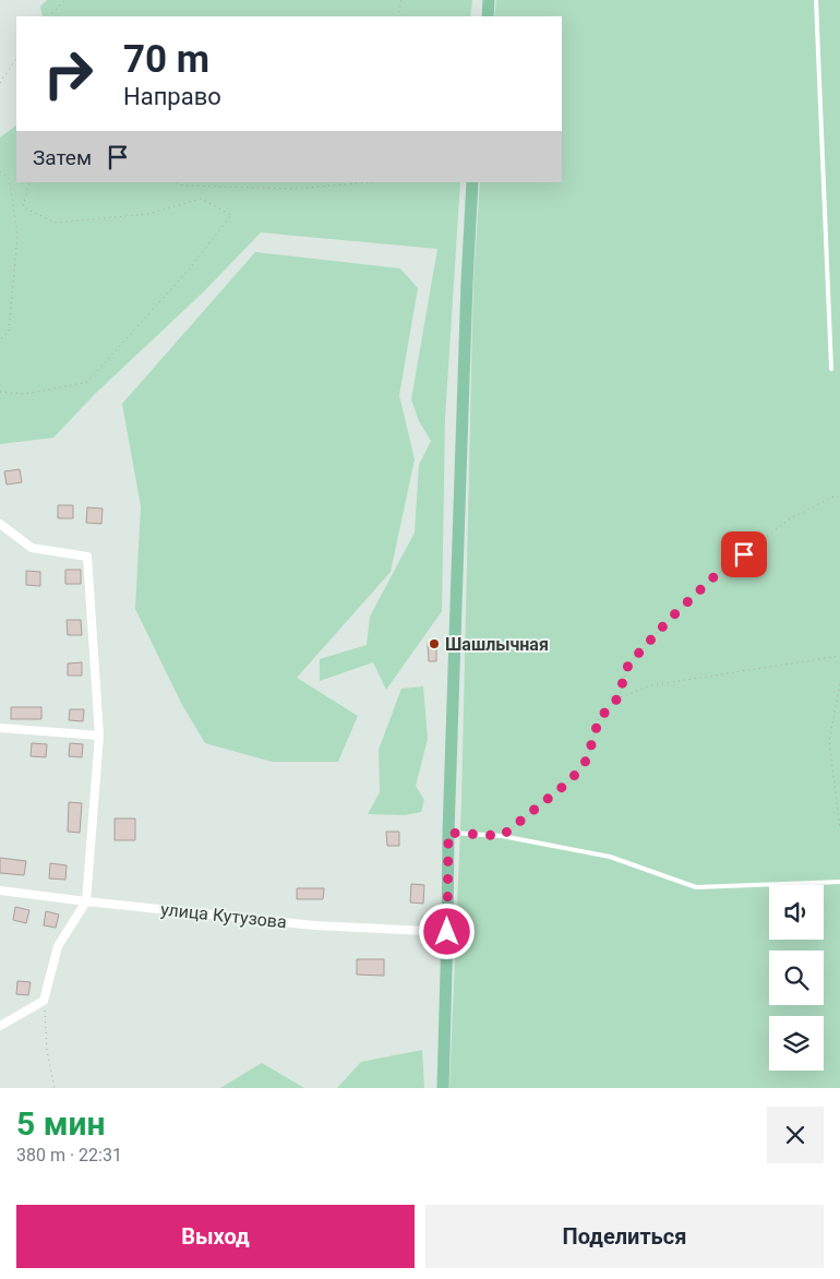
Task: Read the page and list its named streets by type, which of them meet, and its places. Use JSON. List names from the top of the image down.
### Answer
{
  "streets": {
    "street": ["улица Кутузова"]
  },
  "places": ["Шашлычная"],
  "page": {
    "turn": ["70 m", "Направо"],
    "then": "Затем",
    "heading": ["5 мин", "380 m · 22:31"],
    "buttons": ["Выход", "Поделиться"]
  }
}
